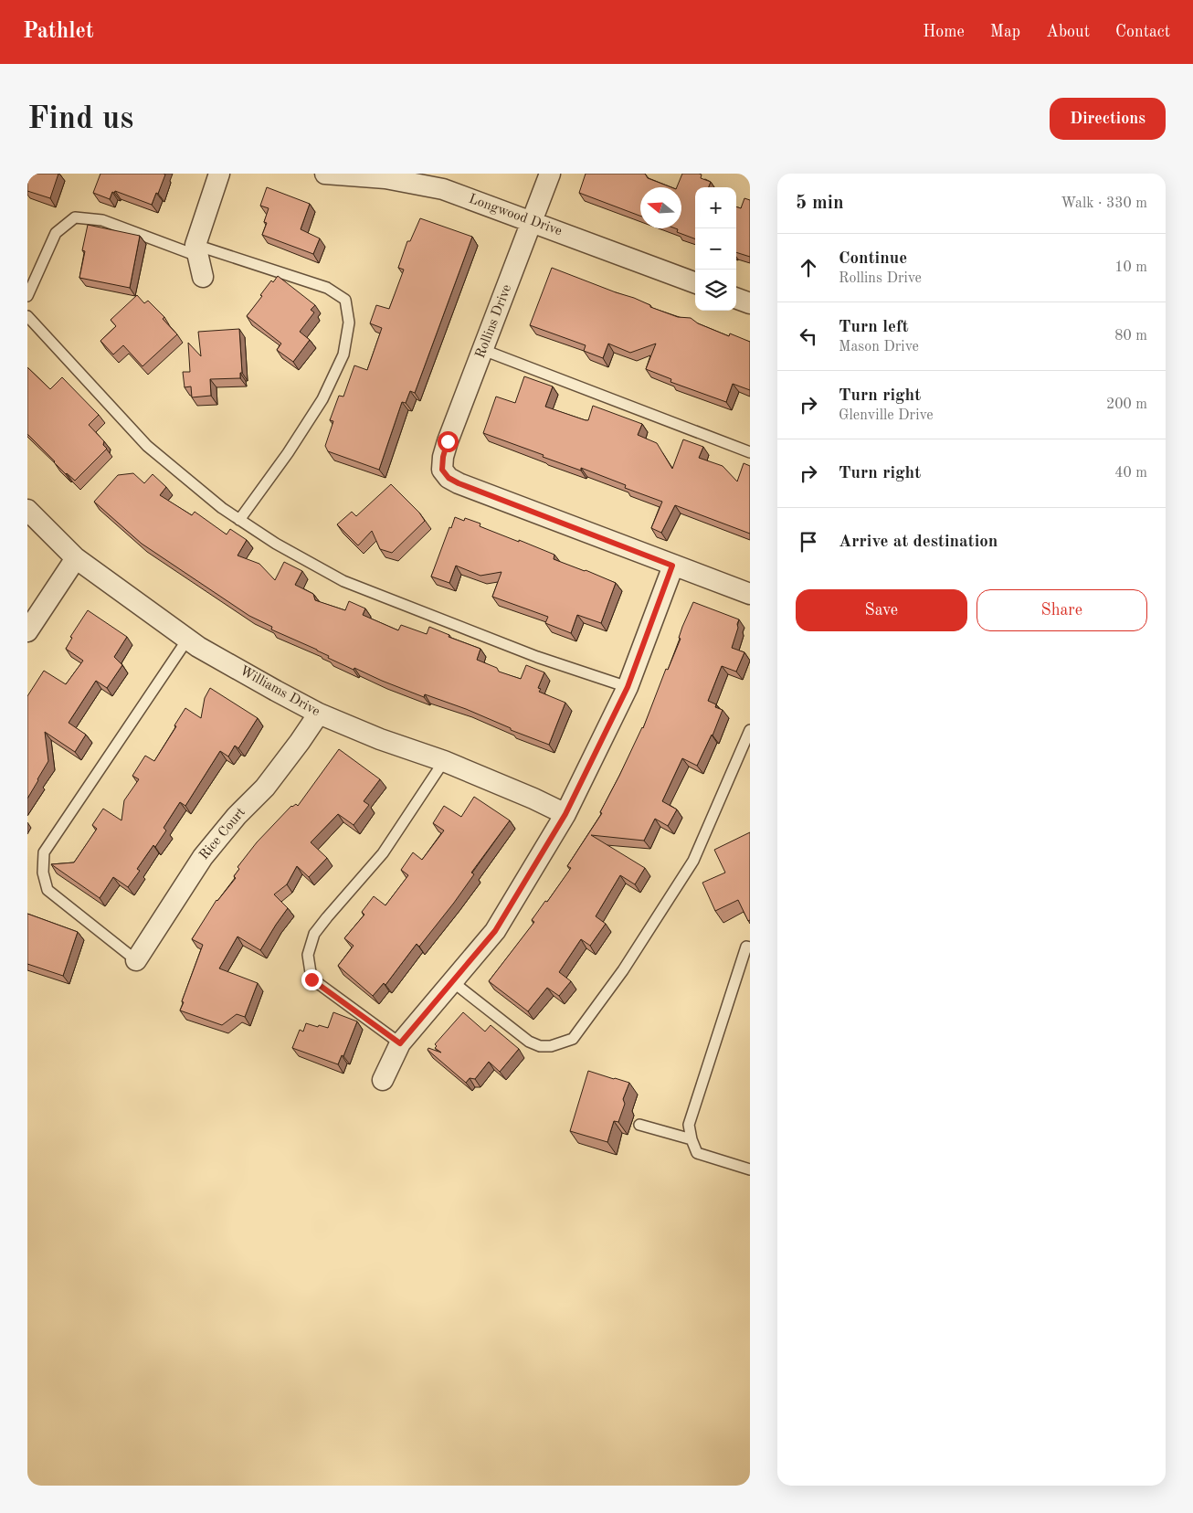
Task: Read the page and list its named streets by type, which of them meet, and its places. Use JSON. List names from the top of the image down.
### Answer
{
  "streets": {
    "street": [
      "Longwood Drive",
      "Rollins Drive",
      "Williams Drive",
      "Rice Court"
    ]
  },
  "crossings": [
    ["Longwood Drive", "Rollins Drive"],
    ["Williams Drive", "Rice Court"]
  ],
  "north": "left",
  "page": {
    "header": "Pathlet",
    "nav": [
      "Home",
      "Map",
      "About",
      "Contact"
    ],
    "buttons": [
      "Directions",
      ["Save", "Share"]
    ],
    "title": "Find us",
    "heading": ["5 min", "Walk · 330 m"],
    "map_buttons": ["+", "−"],
    "list": [
      ["Continue", "Rollins Drive", "10 m"],
      ["Turn left", "Mason Drive", "80 m"],
      ["Turn right", "Glenville Drive", "200 m"],
      ["Turn right", "40 m"],
      "Arrive at destination"
    ]
  }
}
